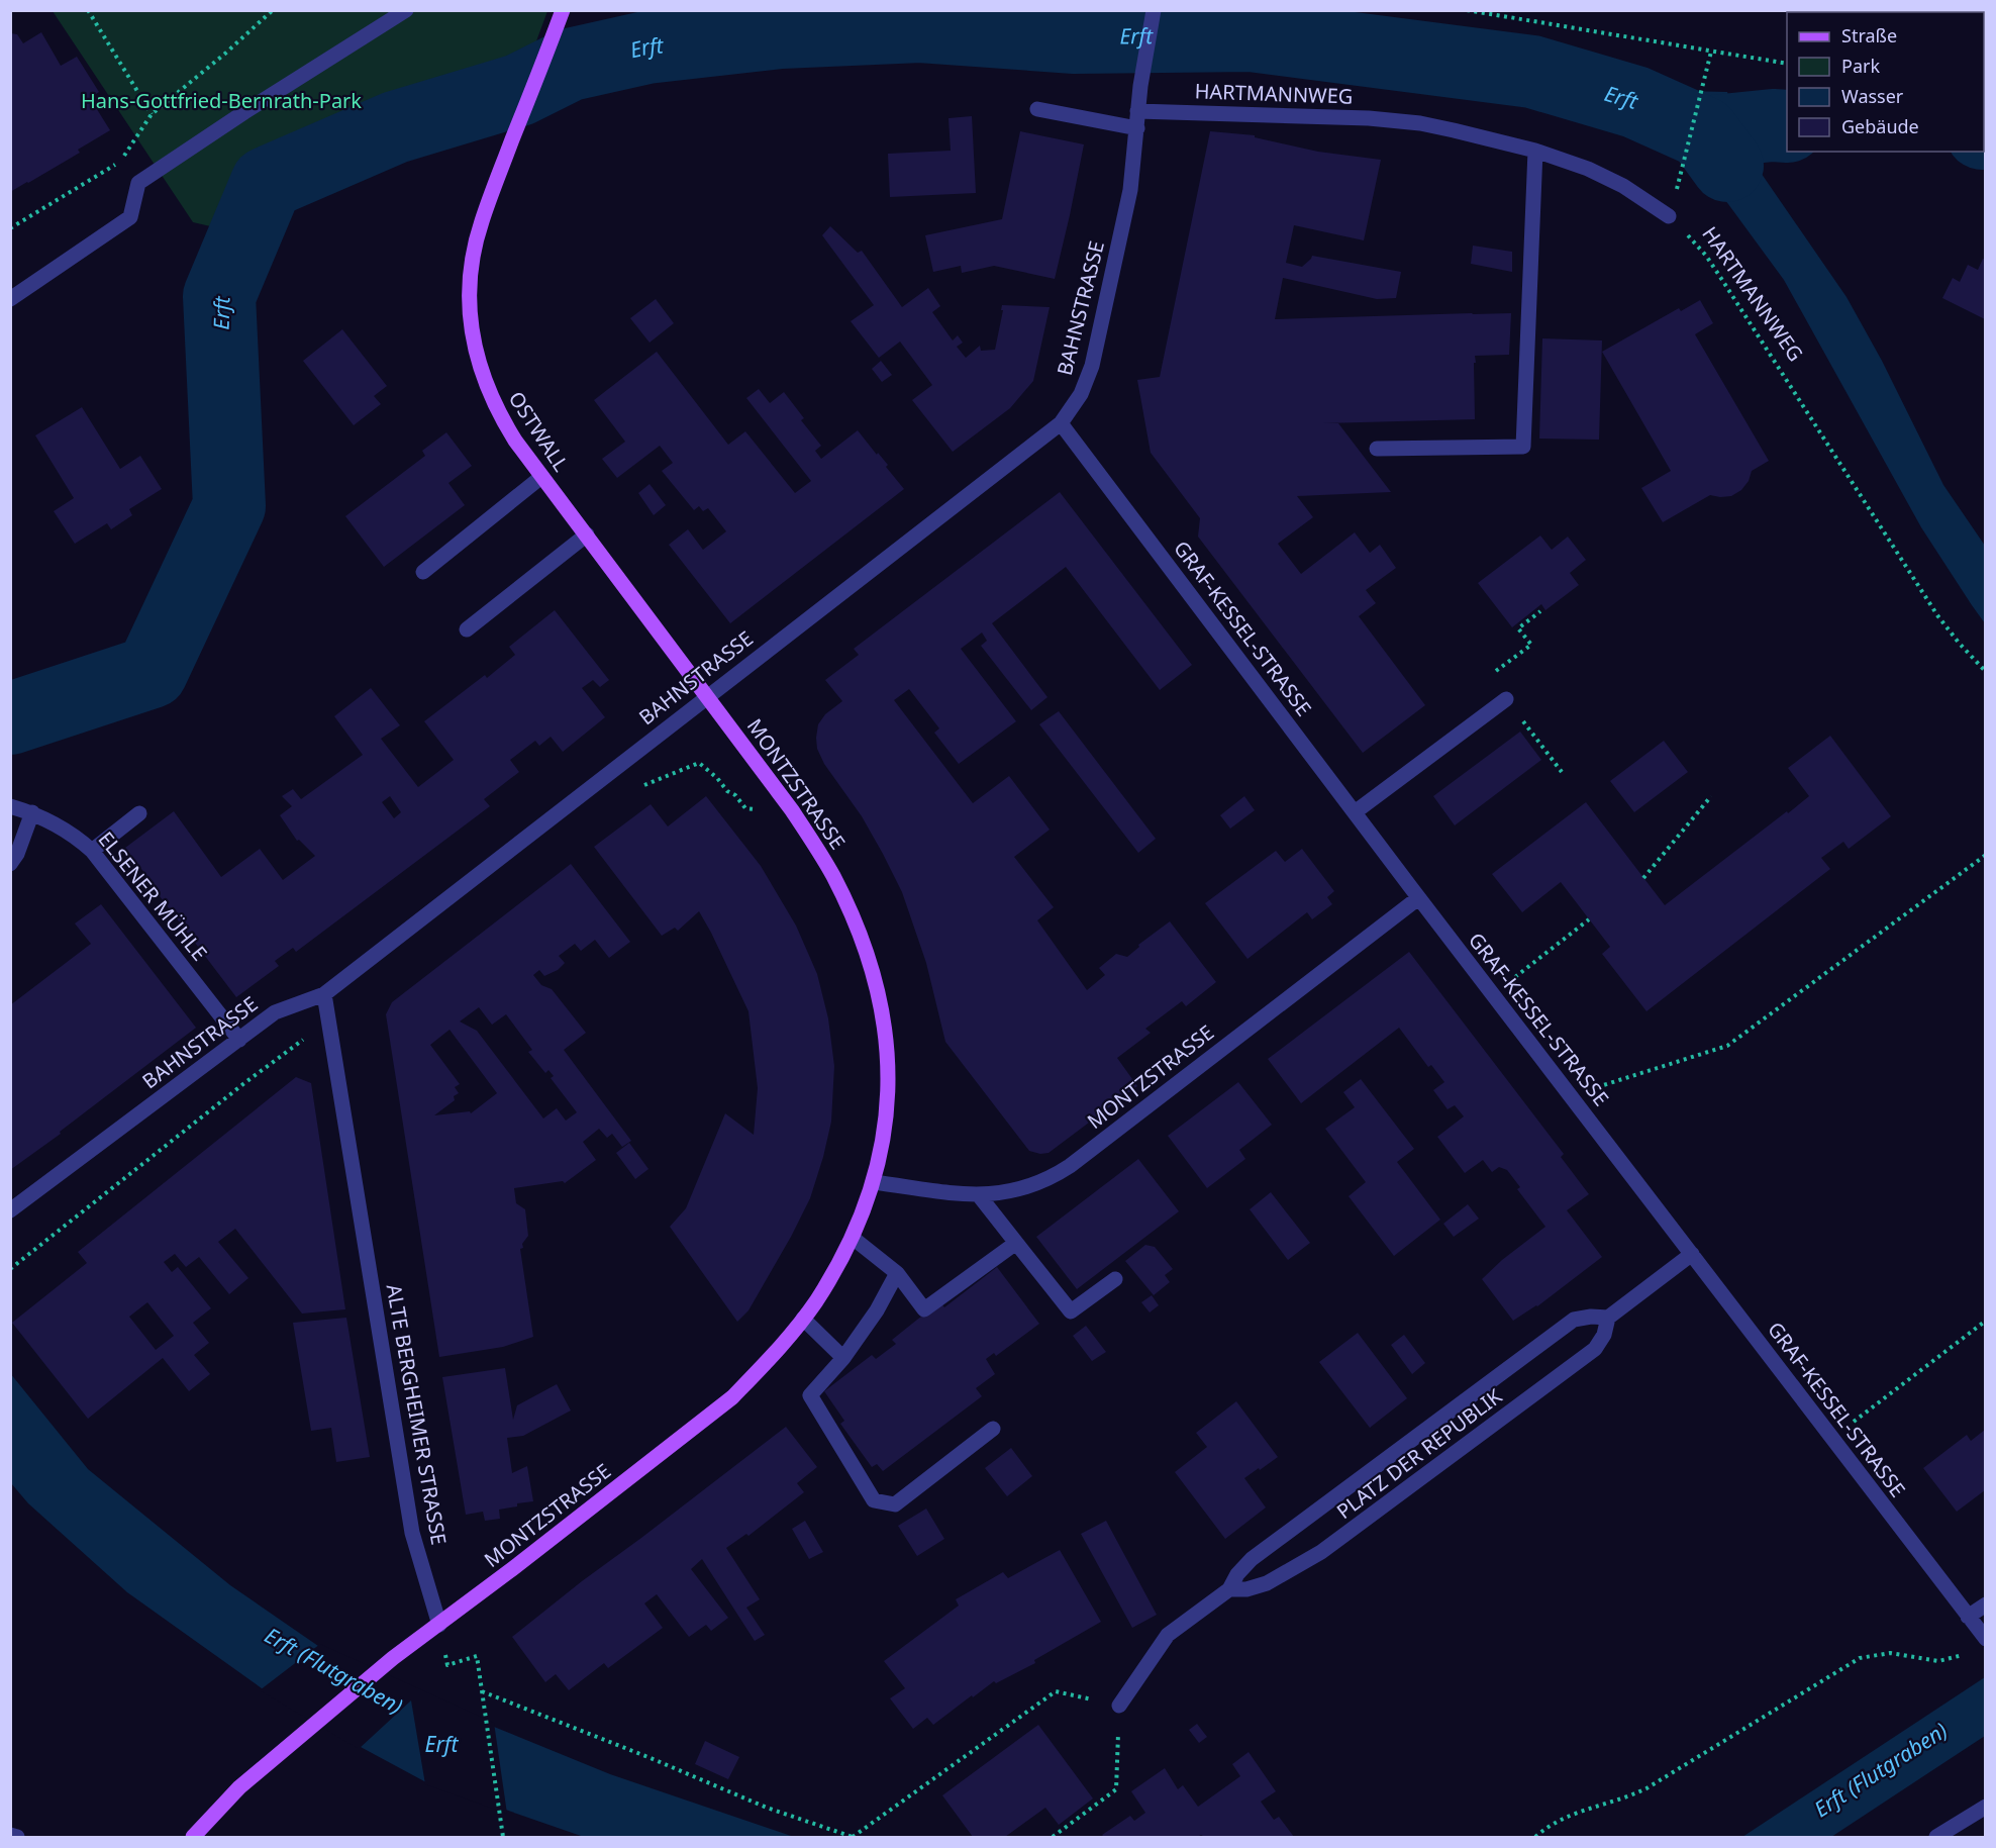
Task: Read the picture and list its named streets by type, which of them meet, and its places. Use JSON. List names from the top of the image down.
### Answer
{
  "streets": {
    "main road": ["OSTWALL", "MONTZSTRASSE"],
    "street": [
      "HARTMANNWEG",
      "BAHNSTRASSE",
      "GRAF-KESSEL-STRASSE",
      "ELSENER MÜHLE",
      "ALTE BERGHEIMER STRASSE",
      "PLATZ DER REPUBLIK"
    ]
  },
  "crossings": [
    ["HARTMANNWEG", "BAHNSTRASSE"],
    ["BAHNSTRASSE", "OSTWALL"],
    ["BAHNSTRASSE", "GRAF-KESSEL-STRASSE"],
    ["BAHNSTRASSE", "MONTZSTRASSE"],
    ["BAHNSTRASSE", "ELSENER MÜHLE"],
    ["BAHNSTRASSE", "ALTE BERGHEIMER STRASSE"],
    ["OSTWALL", "MONTZSTRASSE"],
    ["GRAF-KESSEL-STRASSE", "MONTZSTRASSE"],
    ["MONTZSTRASSE", "ALTE BERGHEIMER STRASSE"]
  ],
  "water": ["Erft", "Erft (Flutgraben)"],
  "parks": ["Hans-Gottfried-Bernrath-Park"],
  "legend": [
    "Straße",
    "Park",
    "Wasser",
    "Gebäude"
  ]
}
